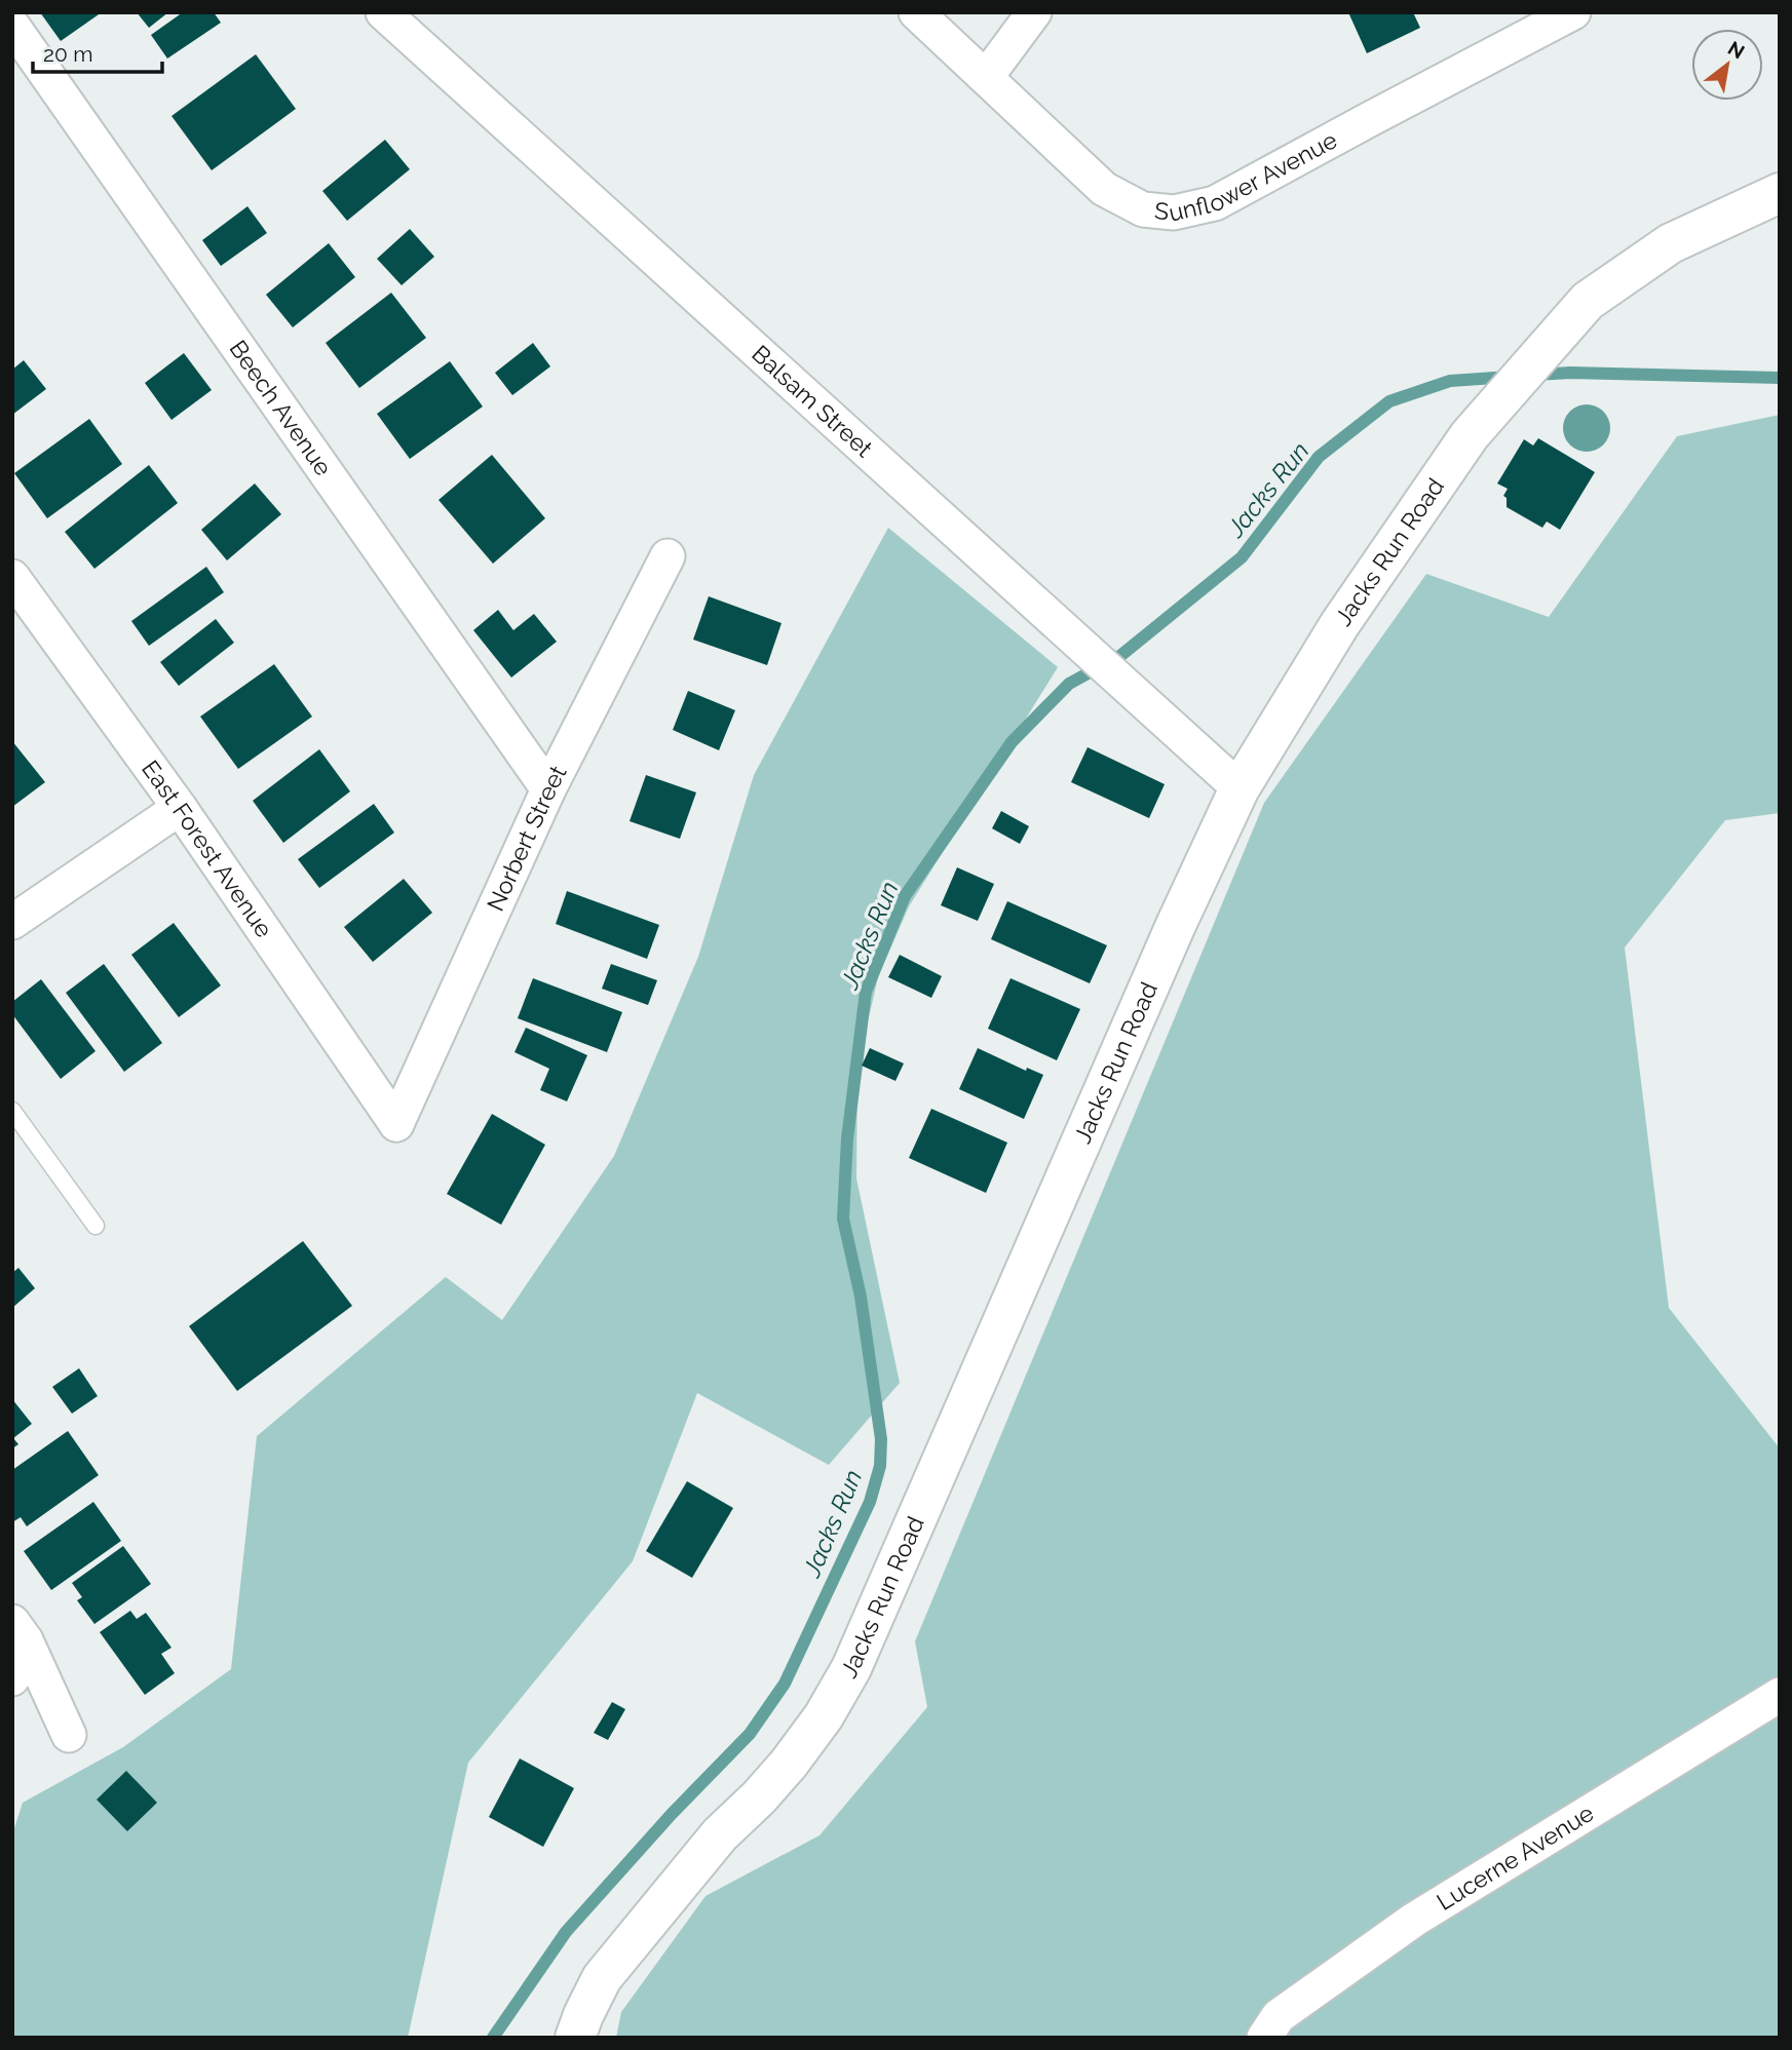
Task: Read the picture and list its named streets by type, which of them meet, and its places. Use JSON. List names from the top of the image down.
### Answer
{
  "streets": {
    "street": [
      "Sunflower Avenue",
      "Balsam Street",
      "Beech Avenue",
      "Jacks Run Road",
      "Norbert Street",
      "East Forest Avenue",
      "Lucerne Avenue"
    ]
  },
  "crossings": [
    ["Balsam Street", "Jacks Run Road"],
    ["Beech Avenue", "Norbert Street"],
    ["Norbert Street", "East Forest Avenue"]
  ],
  "water": ["Jacks Run"],
  "scale_bar": "20 m",
  "north": "top right"
}
